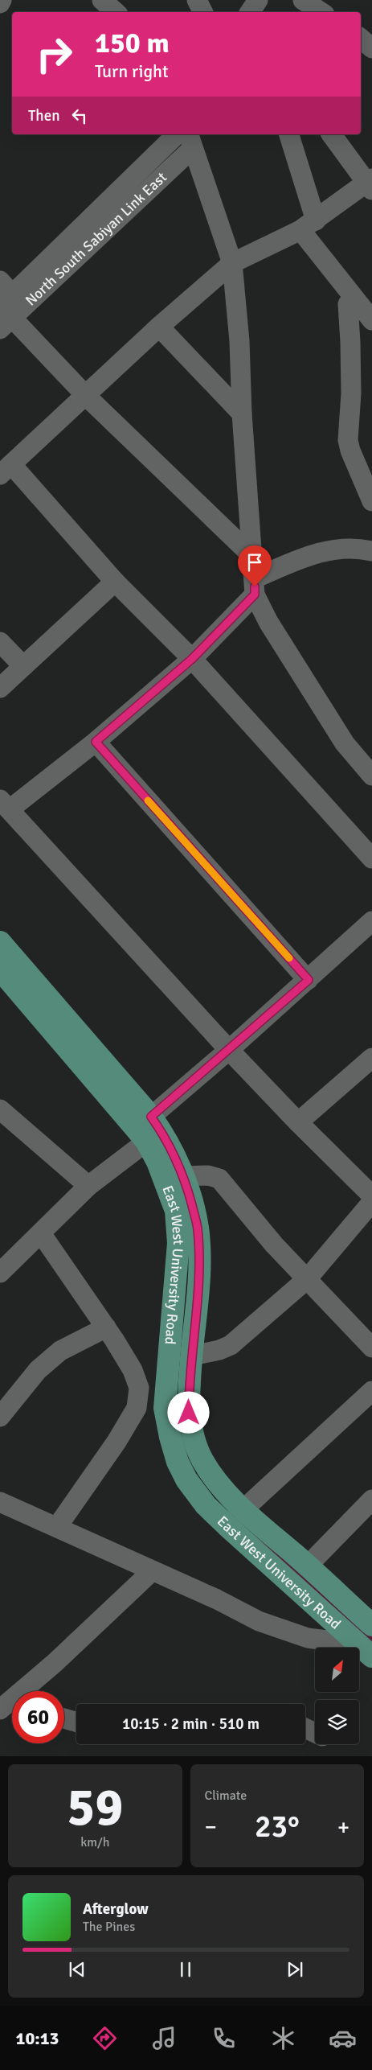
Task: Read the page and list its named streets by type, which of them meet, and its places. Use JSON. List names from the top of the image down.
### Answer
{
  "streets": {
    "main road": ["East West University Road"],
    "street": ["North South Sabiyan Link East"]
  },
  "north": "top right",
  "page": {
    "turn": ["150 m", "Turn right"],
    "then": "Then",
    "limit": "60",
    "trip": "10:15 · 2 min · 510 m",
    "tile": [
      ["59", "km/h"],
      "Climate"
    ],
    "heat": ["−", "23°", "+"],
    "song": ["Afterglow", "The Pines"],
    "tabs": "10:13"
  }
}
